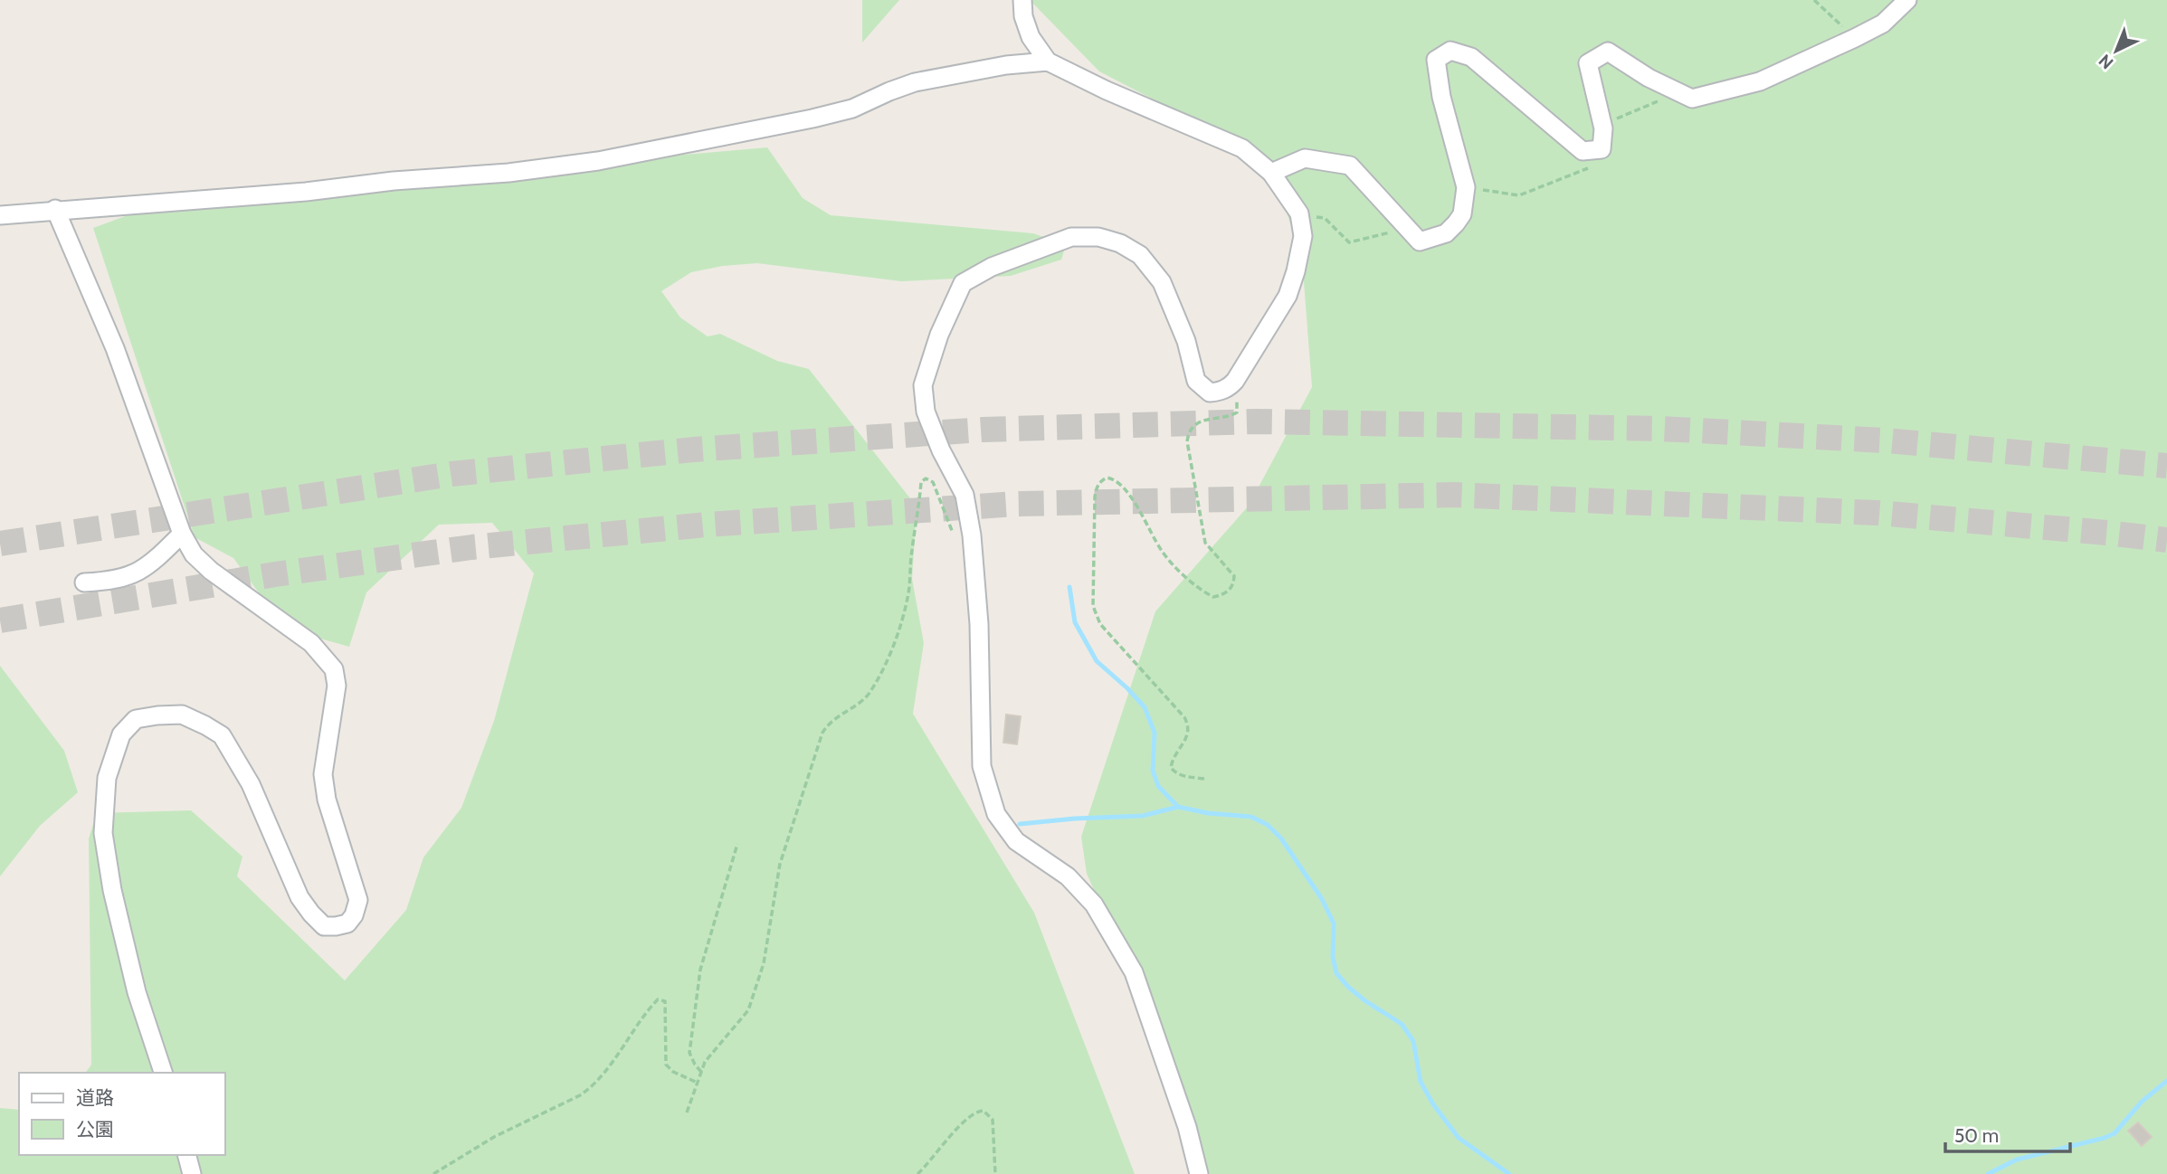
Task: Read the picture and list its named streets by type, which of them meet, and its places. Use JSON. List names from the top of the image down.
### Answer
{
  "legend": ["道路", "公園"],
  "scale_bar": "50 m",
  "north": "bottom left"
}
